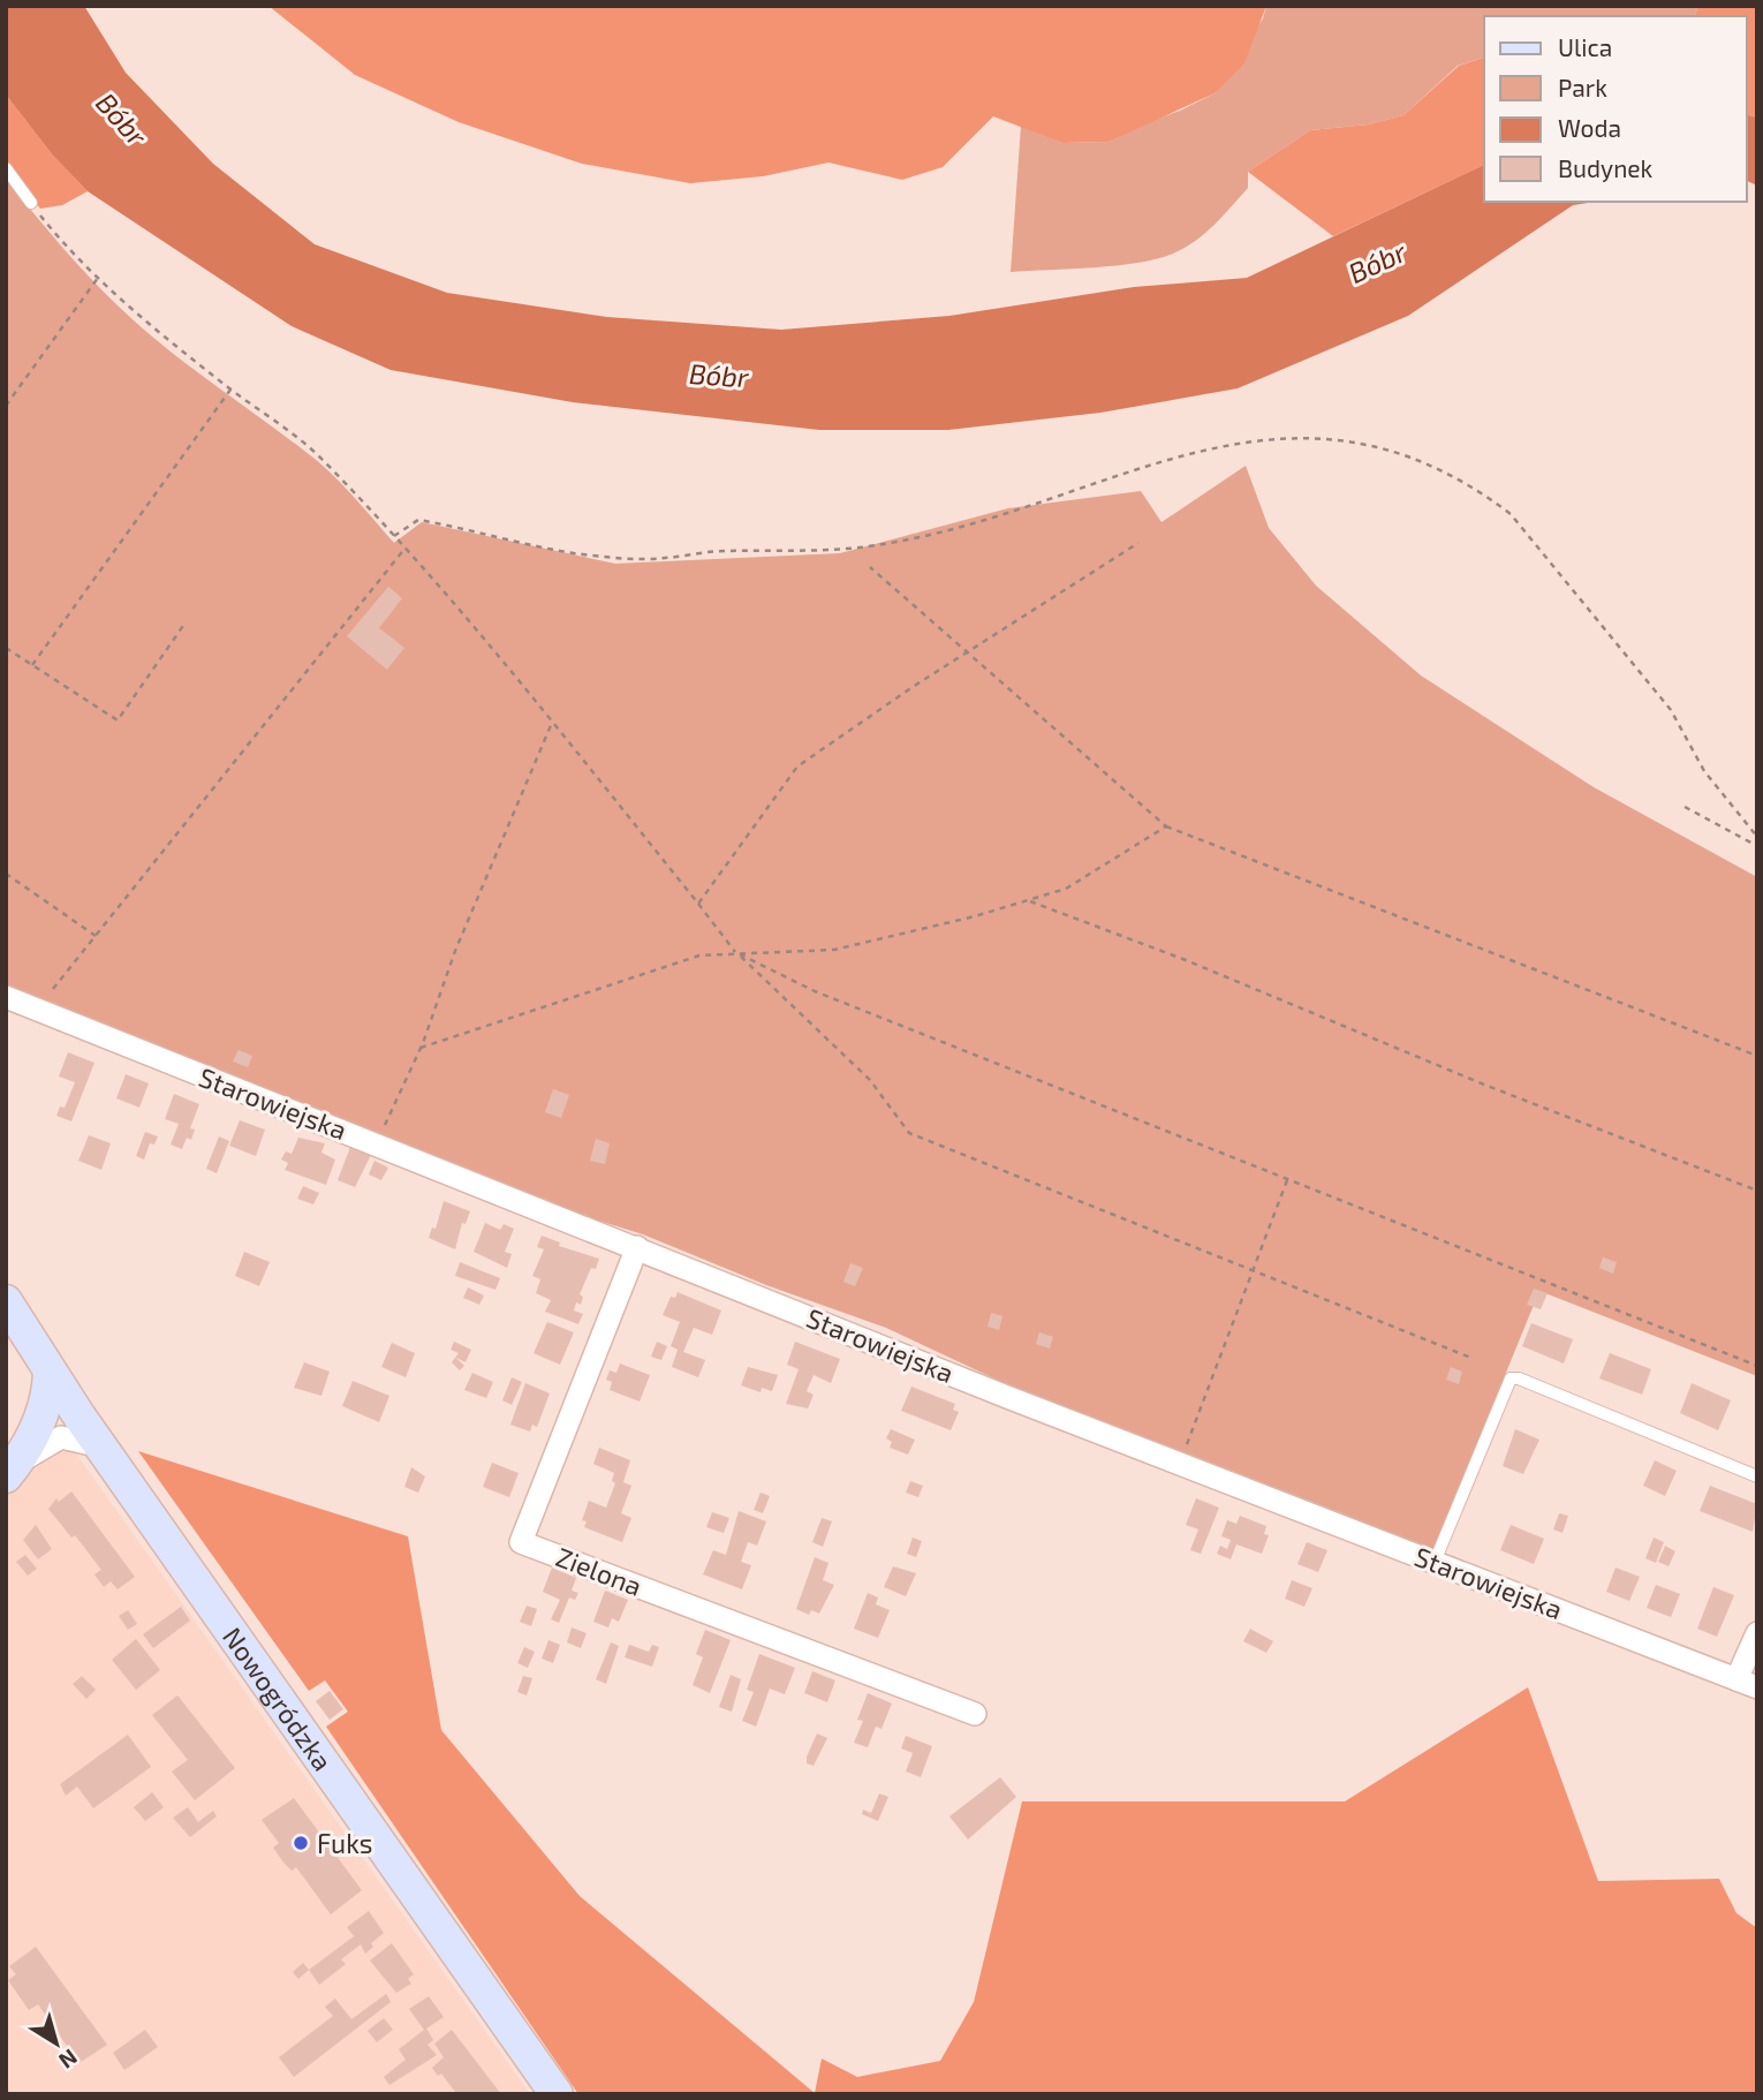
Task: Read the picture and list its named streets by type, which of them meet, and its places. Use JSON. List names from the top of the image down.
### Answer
{
  "streets": {
    "main road": ["Nowogródzka"],
    "street": ["Starowiejska", "Zielona"]
  },
  "crossings": [
    ["Starowiejska", "Zielona"]
  ],
  "water": ["Bóbr"],
  "places": ["Fuks"],
  "legend": [
    "Ulica",
    "Park",
    "Woda",
    "Budynek"
  ],
  "north": "bottom right"
}
